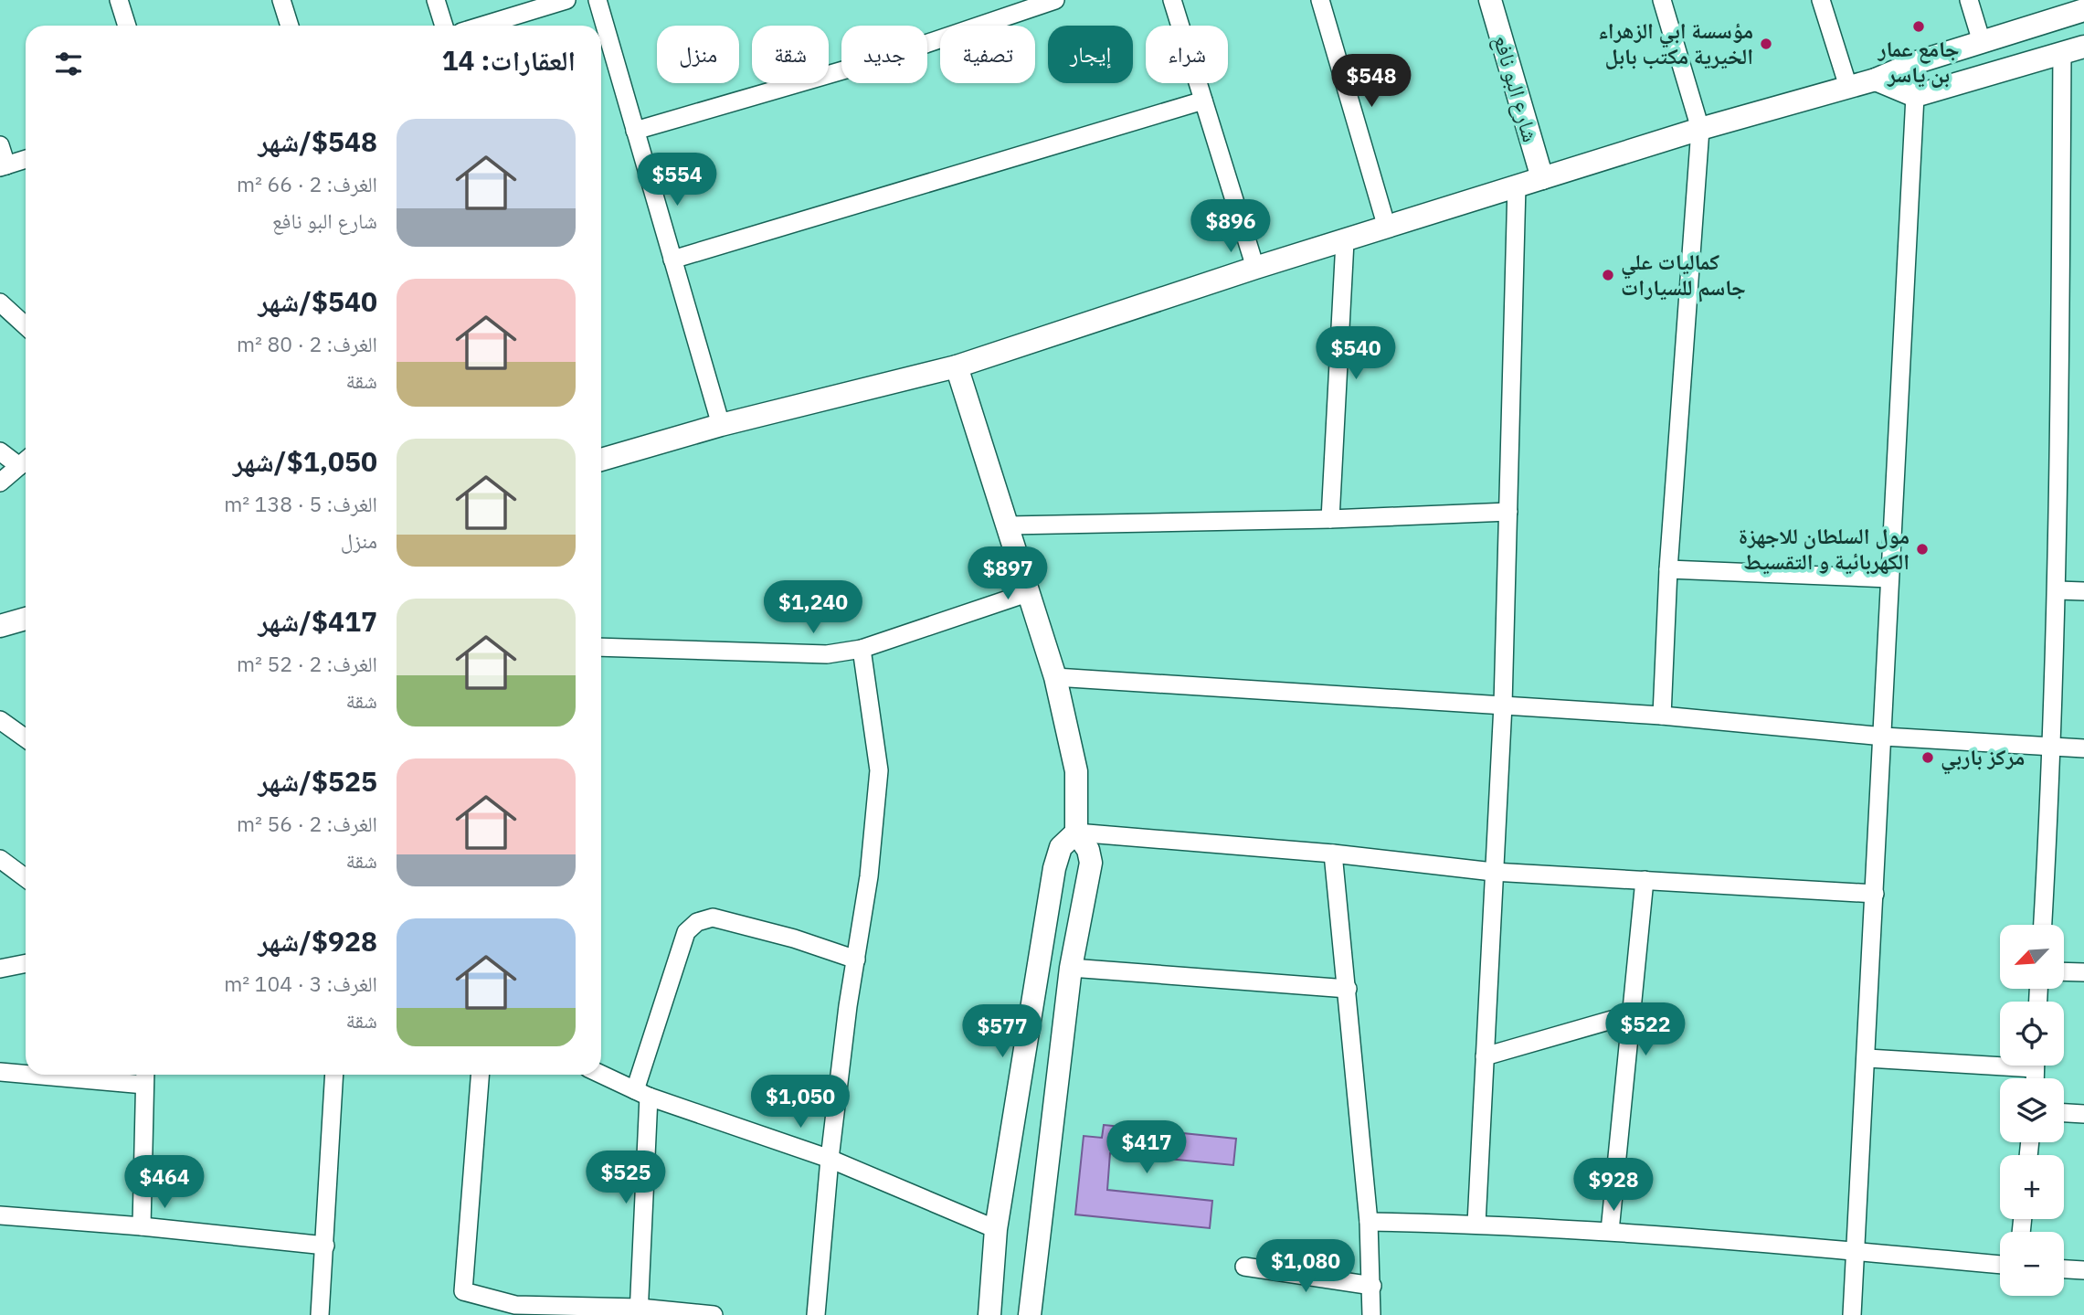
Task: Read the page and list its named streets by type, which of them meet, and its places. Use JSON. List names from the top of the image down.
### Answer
{
  "streets": {
    "street": ["شارع البو نافع"]
  },
  "places": [
    "جامع عمار بن ياسر",
    "مؤسسة ابي الزهراء الخيرية مكتب بابل",
    "كماليات علي جاسم للسيارات",
    "مول السلطان للاجهزة الكهربائية و التقسيط",
    "مركز باربي"
  ],
  "north": "bottom left",
  "page": {
    "chip": [
      "شراء",
      "إيجار",
      "تصفية",
      "جديد",
      "شقة",
      "منزل"
    ],
    "heading": "العقارات: 14",
    "price": [
      "$548",
      "$554",
      "$896",
      "$540",
      "$897",
      "$1,240",
      "$522",
      "$577",
      "$1,050",
      "$417",
      "$525",
      "$464",
      "$928",
      "$1,080"
    ],
    "list": [
      {
        "name": "$548/شهر",
        "note": "الغرف: 2 · 66 m² · شارع البو نافع"
      },
      {
        "name": "$540/شهر",
        "note": "الغرف: 2 · 80 m² · شقة"
      },
      {
        "name": "$1,050/شهر",
        "note": "الغرف: 5 · 138 m² · منزل"
      },
      {
        "name": "$417/شهر",
        "note": "الغرف: 2 · 52 m² · شقة"
      },
      {
        "name": "$525/شهر",
        "note": "الغرف: 2 · 56 m² · شقة"
      },
      {
        "name": "$928/شهر",
        "note": "الغرف: 3 · 104 m² · شقة"
      }
    ],
    "map_buttons": ["+", "−"]
  }
}
